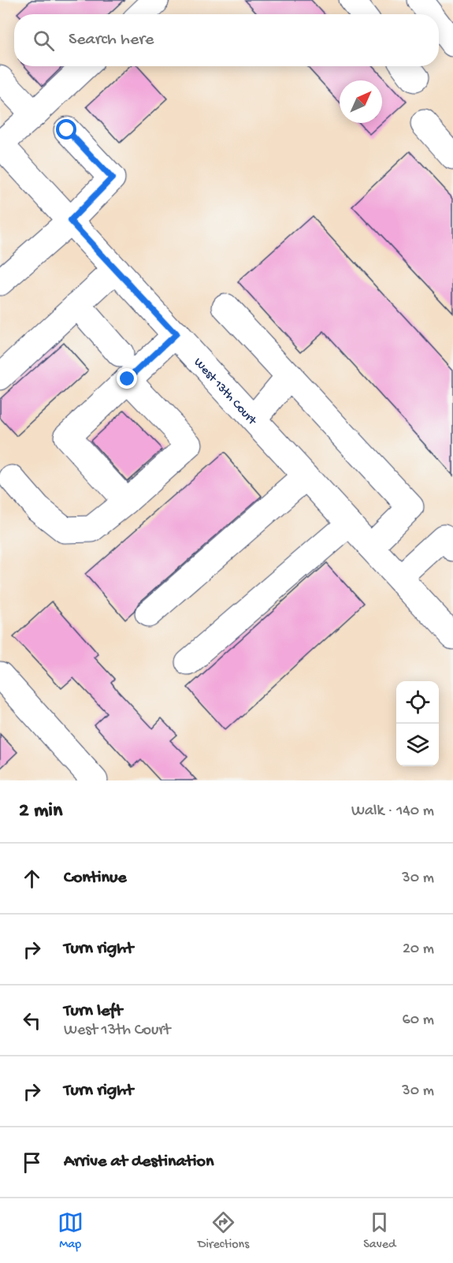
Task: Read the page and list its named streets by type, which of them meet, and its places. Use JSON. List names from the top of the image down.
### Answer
{
  "streets": {
    "street": ["West 13th Court"]
  },
  "north": "top right",
  "page": {
    "search": "Search here",
    "heading": ["2 min", "Walk · 140 m"],
    "list": [
      ["Continue", "30 m"],
      ["Turn right", "20 m"],
      ["Turn left", "West 13th Court", "60 m"],
      ["Turn right", "30 m"],
      "Arrive at destination"
    ],
    "nav": ["Map", "Directions", "Saved"]
  }
}
